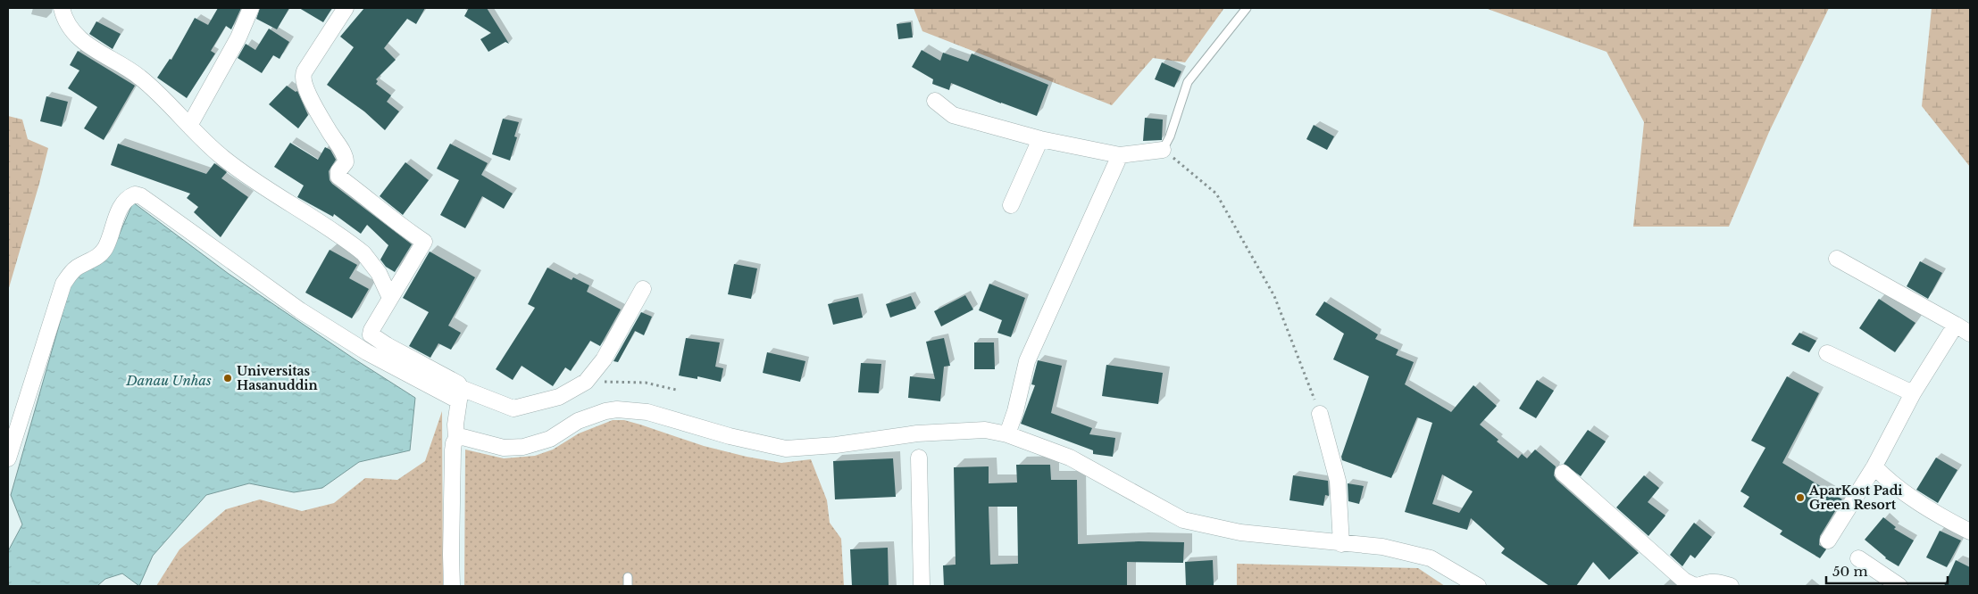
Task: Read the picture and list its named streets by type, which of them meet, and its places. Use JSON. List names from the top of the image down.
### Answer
{
  "water": ["Danau Unhas"],
  "places": ["Universitas Hasanuddin", "AparKost Padi Green Resort"],
  "scale_bar": "50 m"
}
